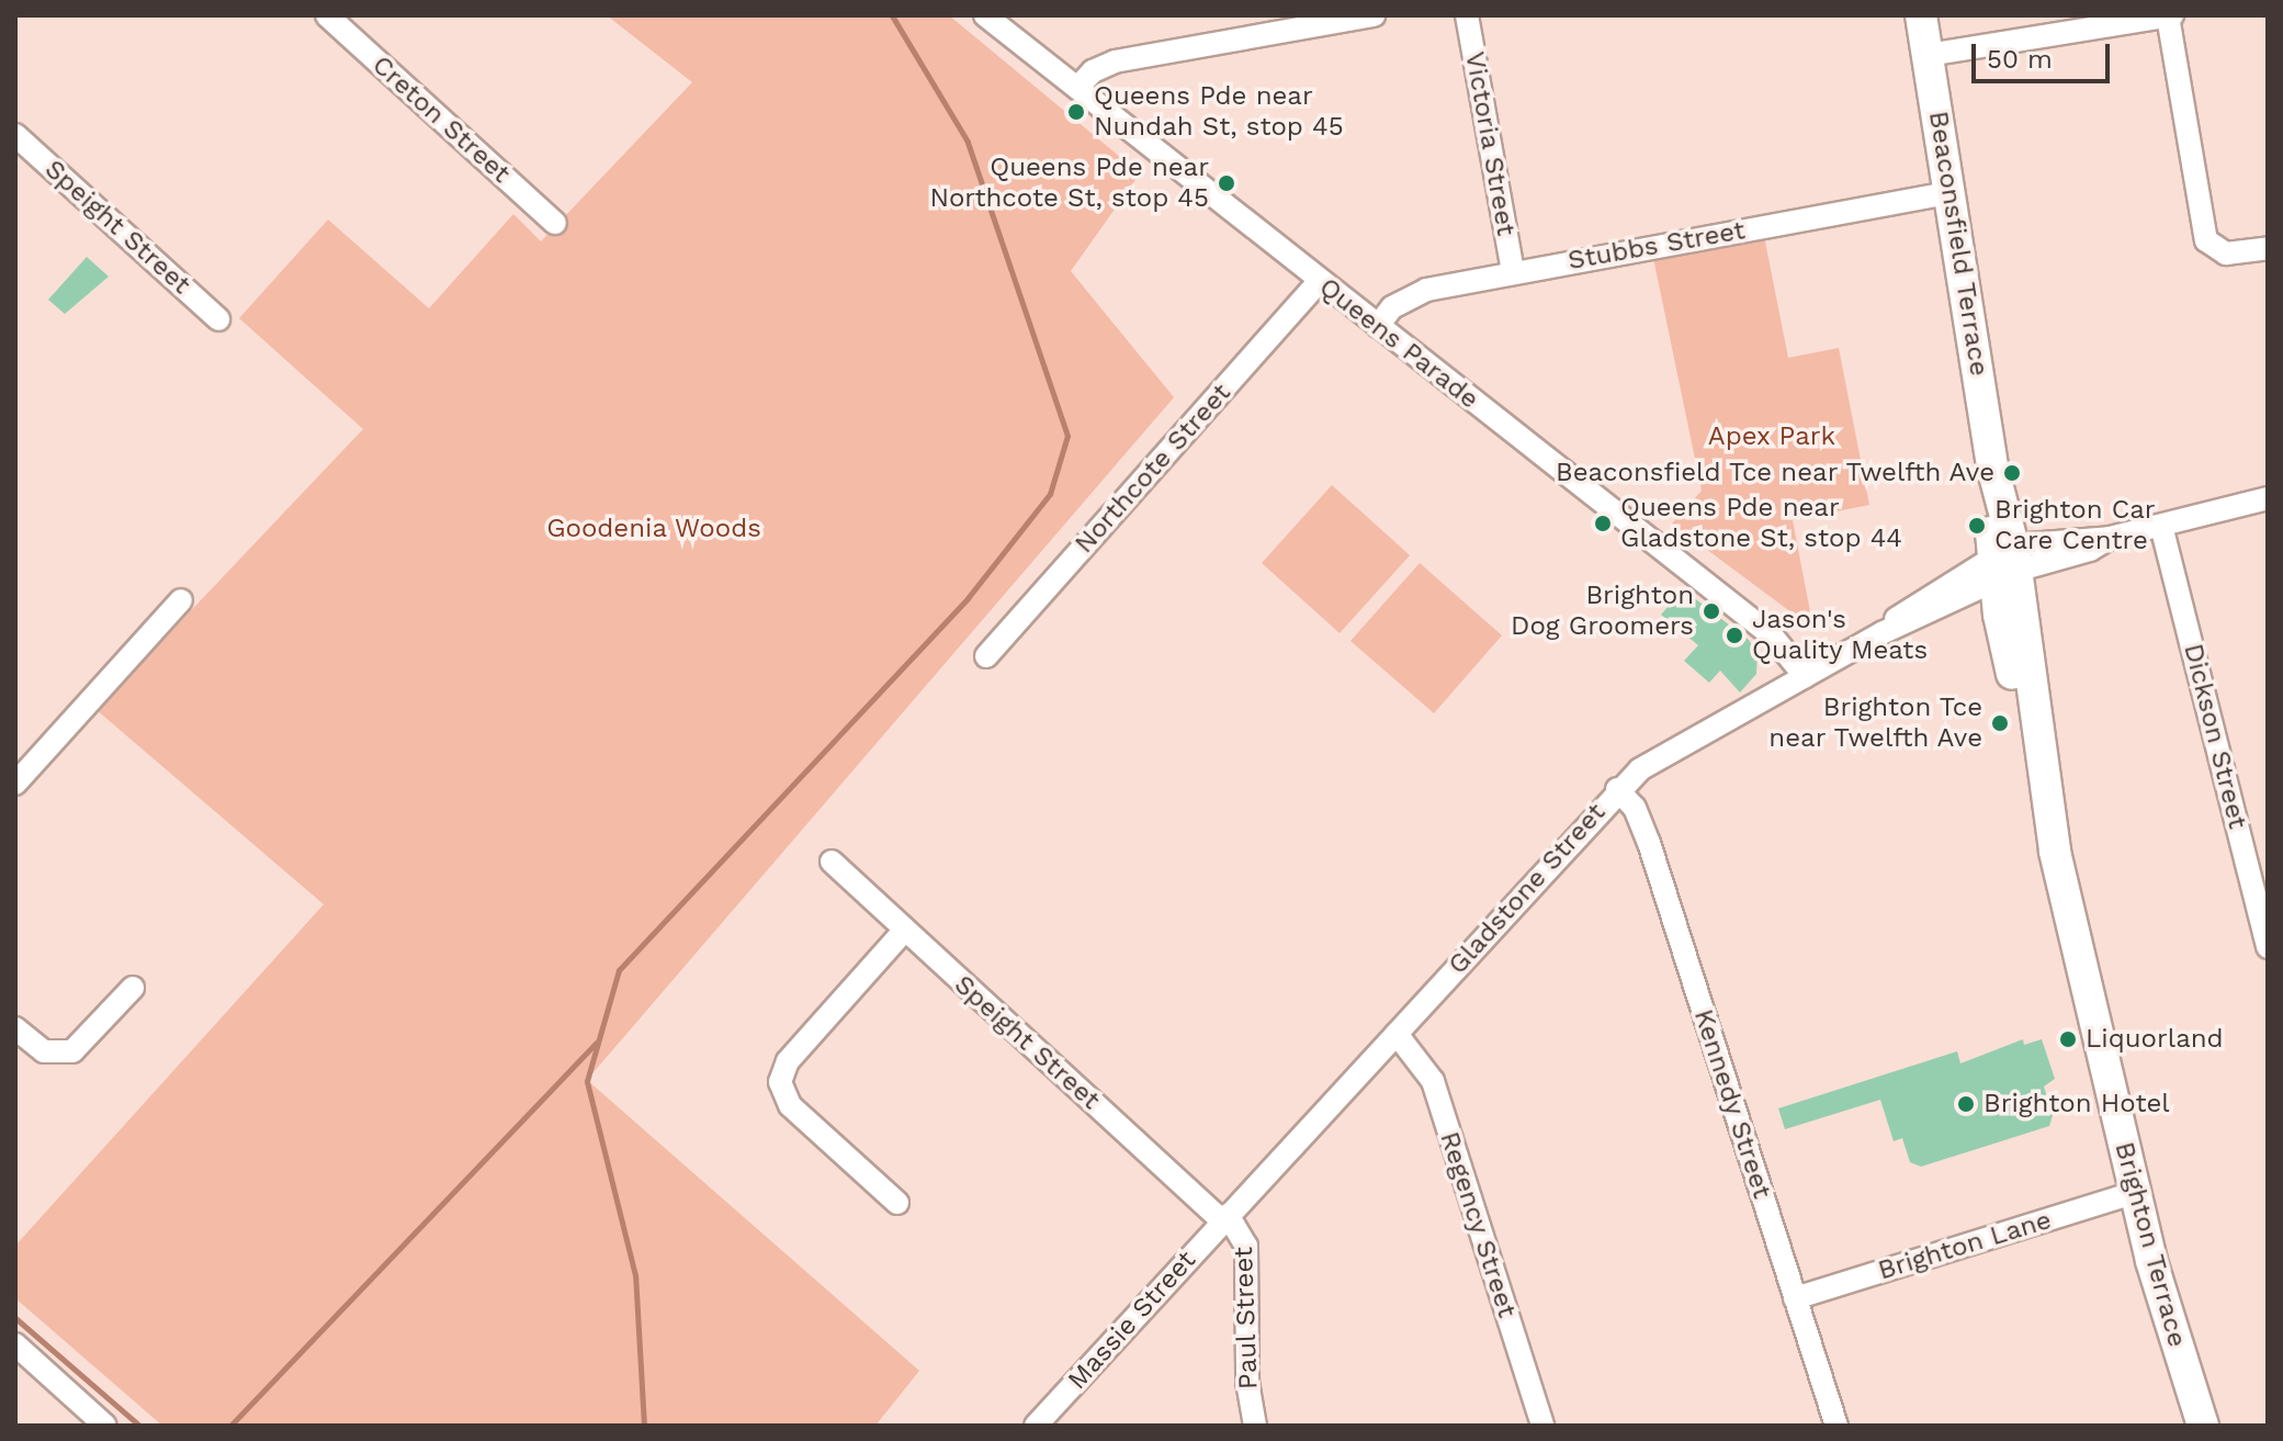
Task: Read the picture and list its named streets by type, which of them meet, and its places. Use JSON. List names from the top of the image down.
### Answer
{
  "streets": {
    "main road": ["Beaconsfield Terrace", "Brighton Terrace"],
    "street": [
      "Creton Street",
      "Victoria Street",
      "Speight Street",
      "Stubbs Street",
      "Queens Parade",
      "Northcote Street",
      "Dickson Street",
      "Gladstone Street",
      "Kennedy Street",
      "Regency Street",
      "Brighton Lane",
      "Paul Street",
      "Massie Street"
    ]
  },
  "crossings": [
    ["Victoria Street", "Stubbs Street"],
    ["Speight Street", "Gladstone Street"],
    ["Speight Street", "Paul Street"],
    ["Speight Street", "Massie Street"],
    ["Beaconsfield Terrace", "Stubbs Street"],
    ["Beaconsfield Terrace", "Gladstone Street"],
    ["Beaconsfield Terrace", "Brighton Terrace"],
    ["Stubbs Street", "Queens Parade"],
    ["Queens Parade", "Northcote Street"],
    ["Queens Parade", "Gladstone Street"],
    ["Gladstone Street", "Kennedy Street"],
    ["Gladstone Street", "Regency Street"],
    ["Gladstone Street", "Brighton Terrace"],
    ["Gladstone Street", "Paul Street"],
    ["Gladstone Street", "Massie Street"],
    ["Kennedy Street", "Brighton Lane"],
    ["Brighton Terrace", "Brighton Lane"],
    ["Paul Street", "Massie Street"]
  ],
  "parks": ["Apex Park", "Goodenia Woods"],
  "places": [
    "Queens Pde near Nundah St, stop 45",
    "Queens Pde near Northcote St, stop 45",
    "Beaconsfield Tce near Twelfth Ave",
    "Queens Pde near Gladstone St, stop 44",
    "Brighton Car Care Centre",
    "Brighton Dog Groomers",
    "Jason's Quality Meats",
    "Brighton Tce near Twelfth Ave",
    "Liquorland",
    "Brighton Hotel"
  ],
  "scale_bar": "50 m"
}
